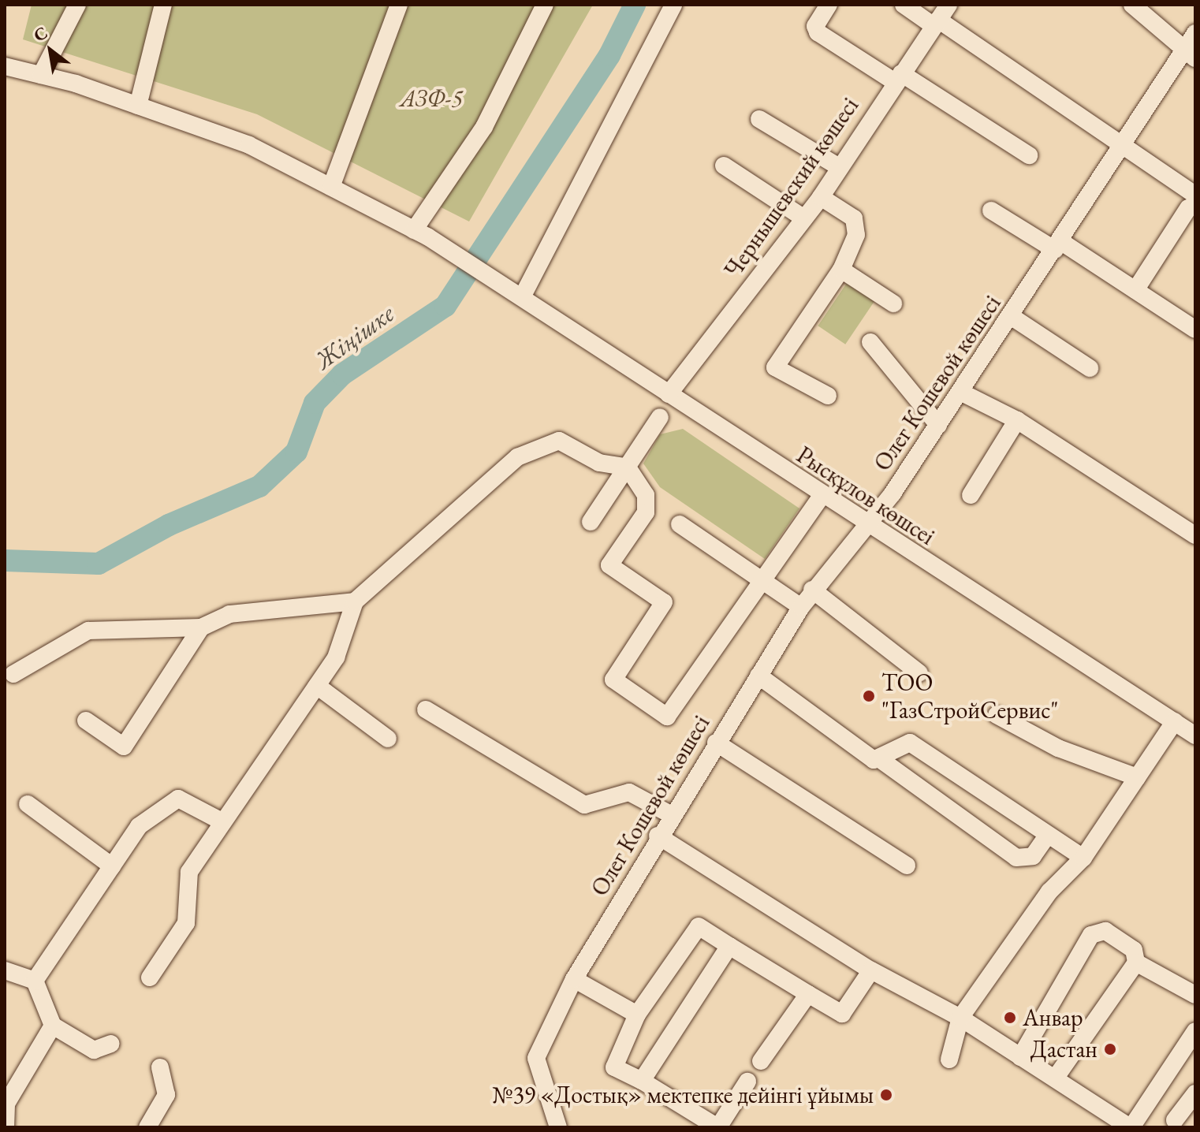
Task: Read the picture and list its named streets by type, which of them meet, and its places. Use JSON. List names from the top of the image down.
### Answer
{
  "streets": {
    "street": ["Чернышевский көшесі", "Олег Кошевой көшесі", "Рысқұлов көшсеі"]
  },
  "crossings": [
    ["Чернышевский көшесі", "Рысқұлов көшсеі"],
    ["Олег Кошевой көшесі", "Рысқұлов көшсеі"]
  ],
  "water": ["Жіңішке"],
  "parks": ["АЗФ-5"],
  "places": [
    "ТОО \"ГазСтройСервис\"",
    "Анвар",
    "Дастан",
    "№39 «Достық» мектепке дейінгі ұйымы"
  ],
  "north": "top left"
}
